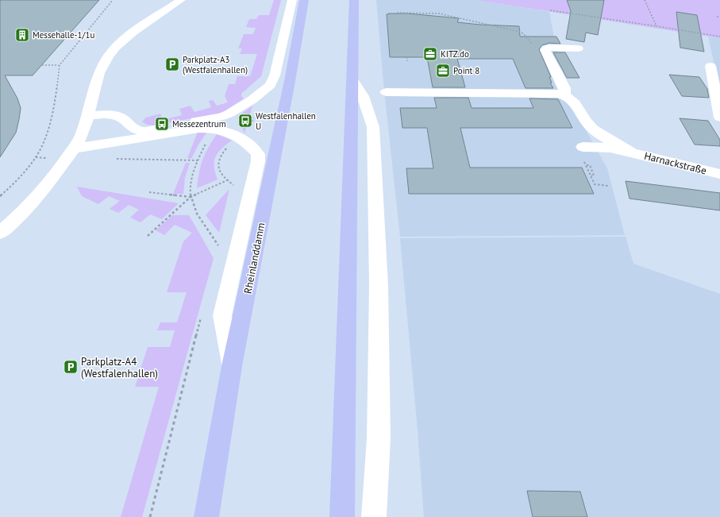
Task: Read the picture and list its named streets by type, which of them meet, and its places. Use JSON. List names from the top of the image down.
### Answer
{
  "streets": {
    "main road": ["Rheinlanddamm"],
    "street": ["Harnackstraße"]
  },
  "places": {
    "building": ["Messehalle-1/1u"],
    "office": ["KITZ.do", "Point 8"],
    "parking": ["Parkplatz-A3 (Westfalenhallen)", "Parkplatz-A4 (Westfalenhallen)"],
    "bus stop": ["Westfalenhallen U", "Messezentrum"]
  }
}
